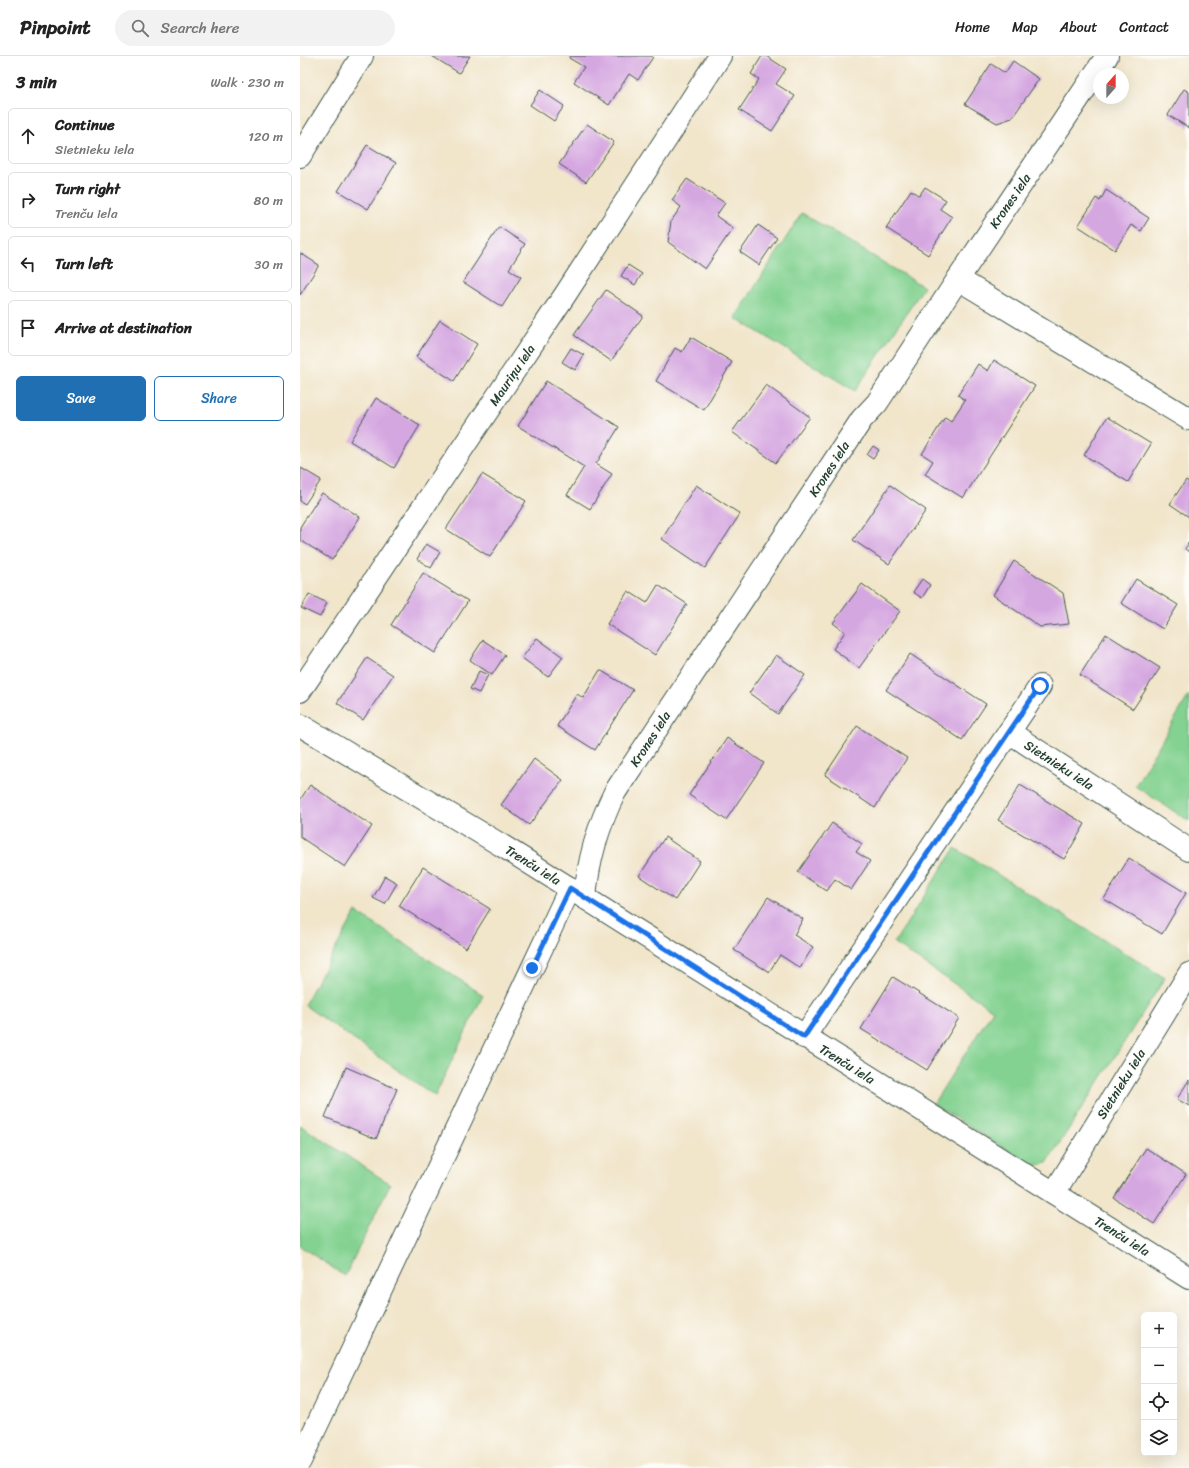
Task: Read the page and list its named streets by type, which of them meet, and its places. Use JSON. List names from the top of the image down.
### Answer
{
  "streets": {
    "street": [
      "Krones iela",
      "Mauriņu iela",
      "Sietnieku iela",
      "Trenču iela"
    ]
  },
  "crossings": [
    ["Krones iela", "Trenču iela"],
    ["Sietnieku iela", "Trenču iela"]
  ],
  "north": "top",
  "page": {
    "header": "Pinpoint",
    "search": "Search here",
    "nav": [
      "Home",
      "Map",
      "About",
      "Contact"
    ],
    "heading": ["3 min", "Walk · 230 m"],
    "list": [
      ["Continue", "Sietnieku iela", "120 m"],
      ["Turn right", "Trenču iela", "80 m"],
      ["Turn left", "30 m"],
      "Arrive at destination"
    ],
    "buttons": ["Save", "Share"],
    "map_buttons": ["+", "−"]
  }
}
